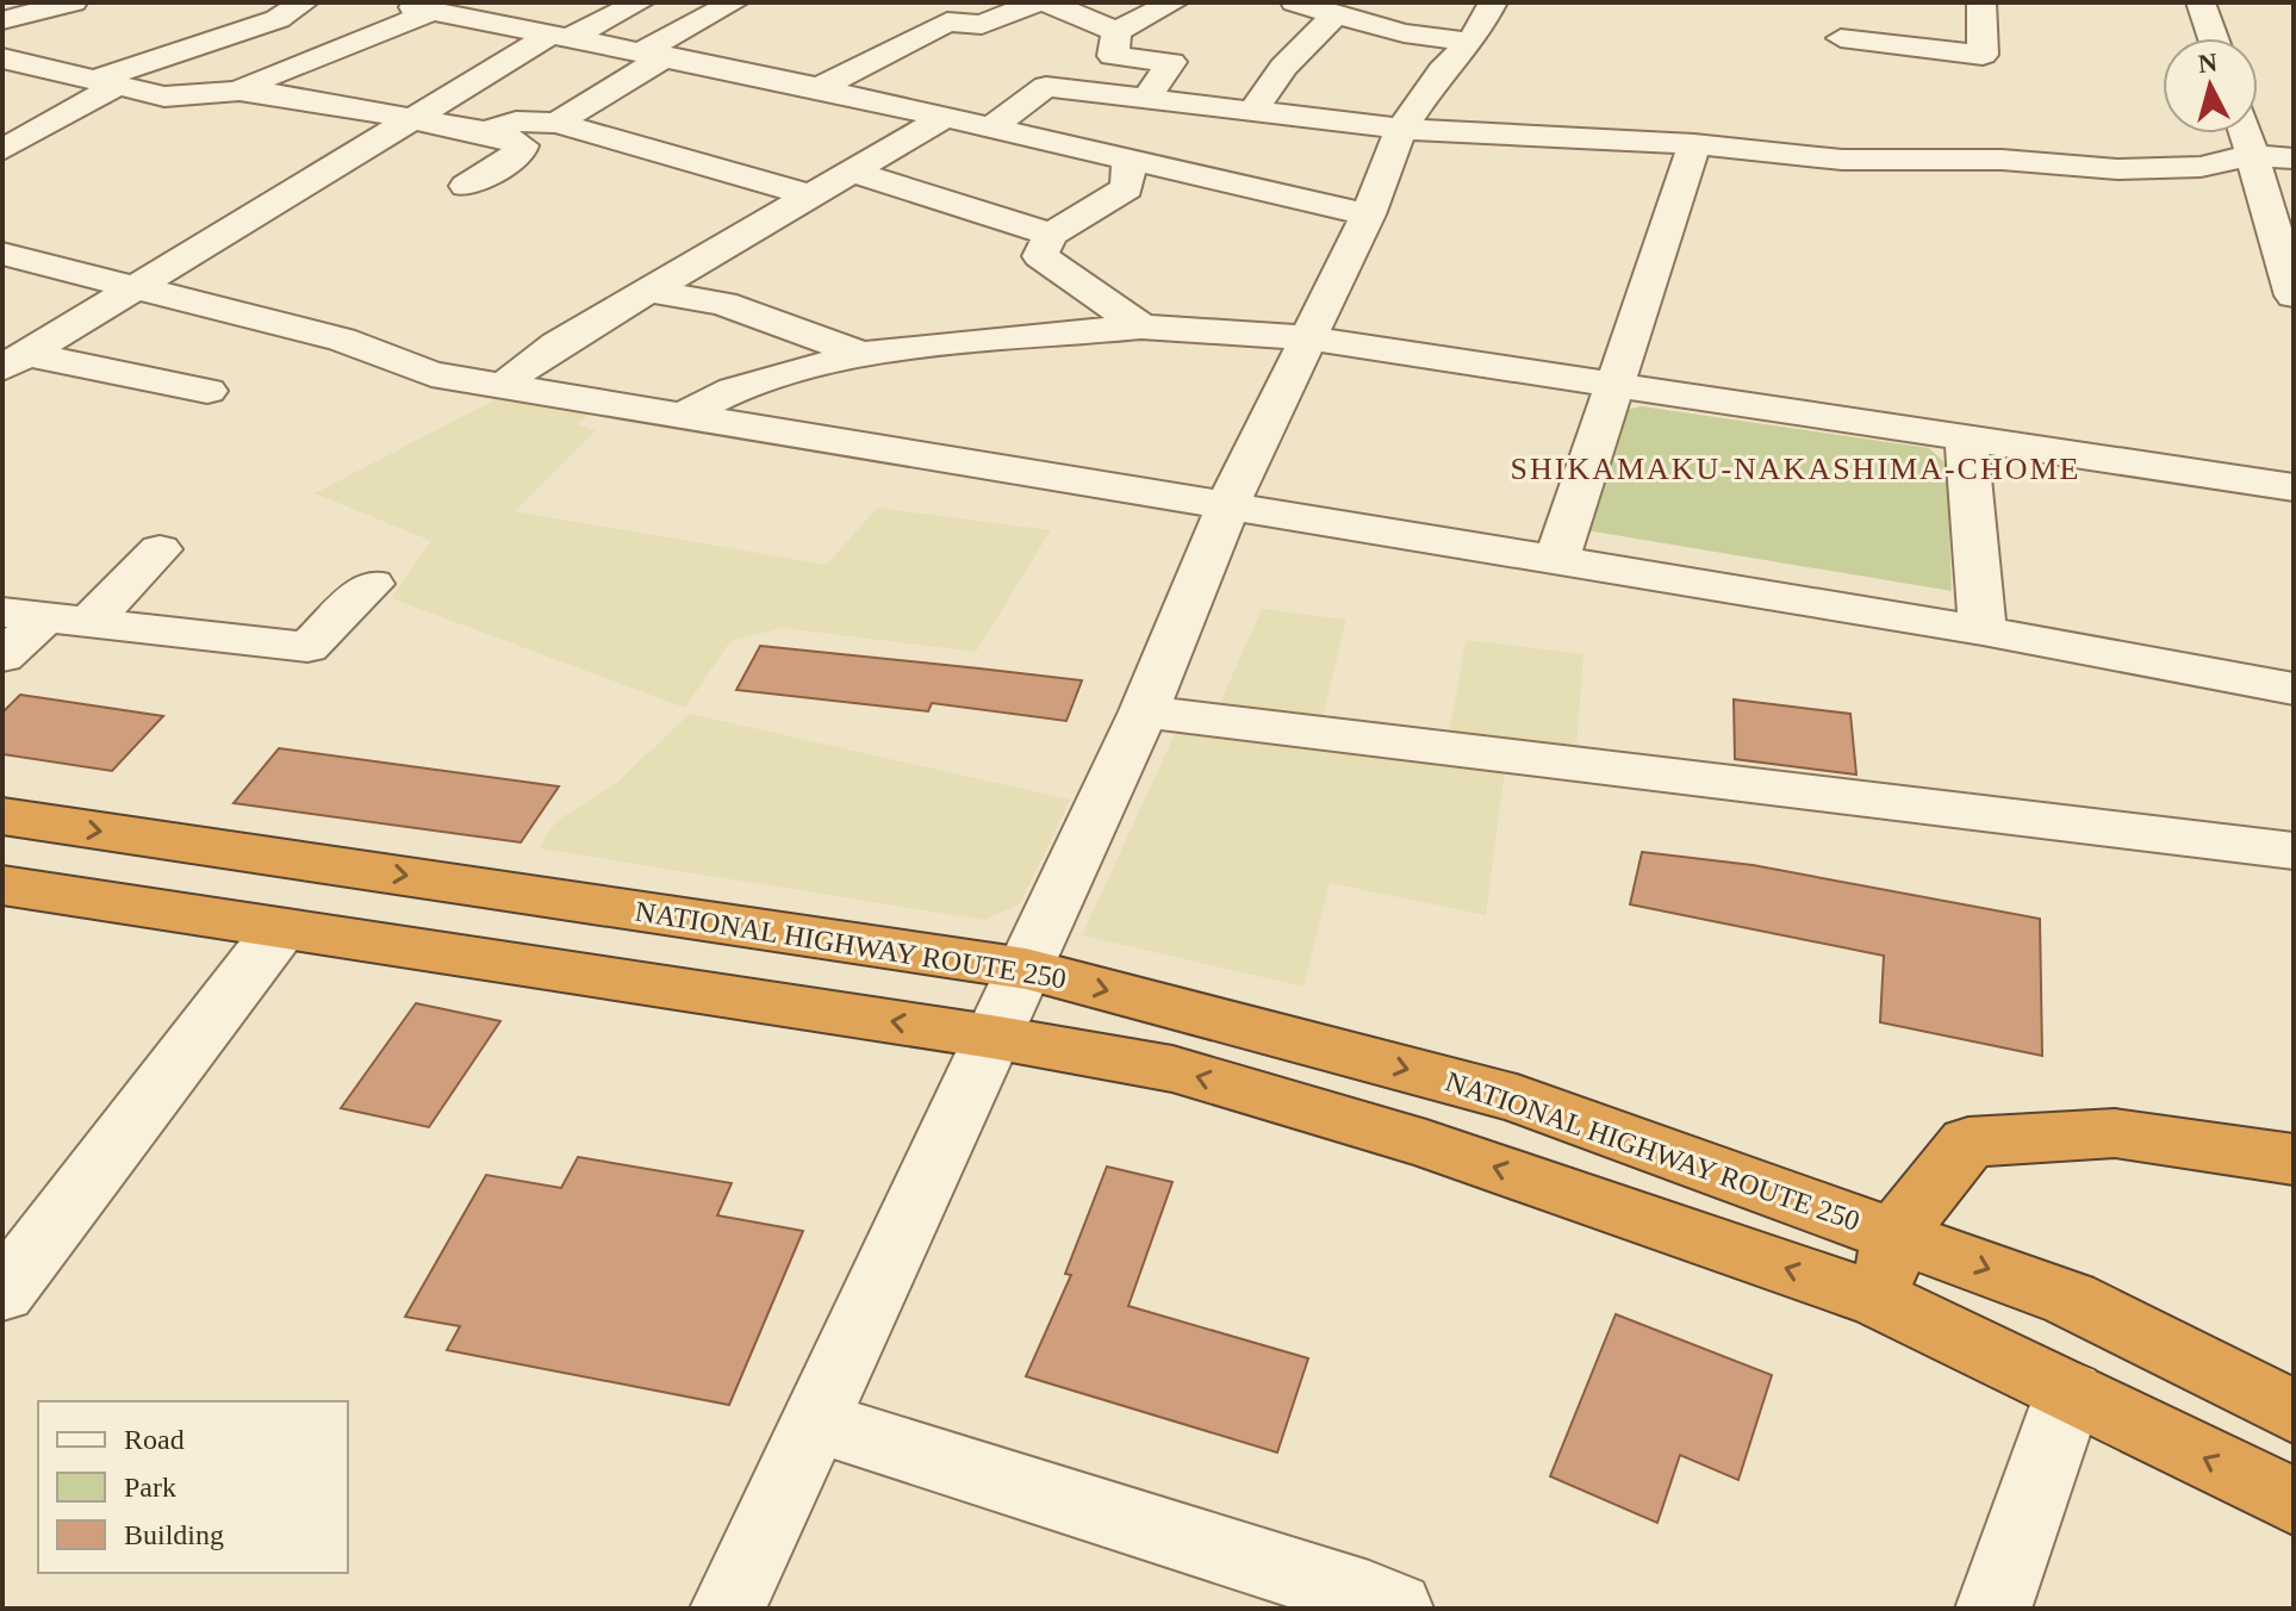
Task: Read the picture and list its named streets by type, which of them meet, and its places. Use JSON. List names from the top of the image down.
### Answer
{
  "streets": {
    "highway": ["NATIONAL HIGHWAY ROUTE 250"]
  },
  "districts": ["SHIKAMAKU-NAKASHIMA-CHOME"],
  "legend": ["Road", "Park", "Building"],
  "north": "top"
}
